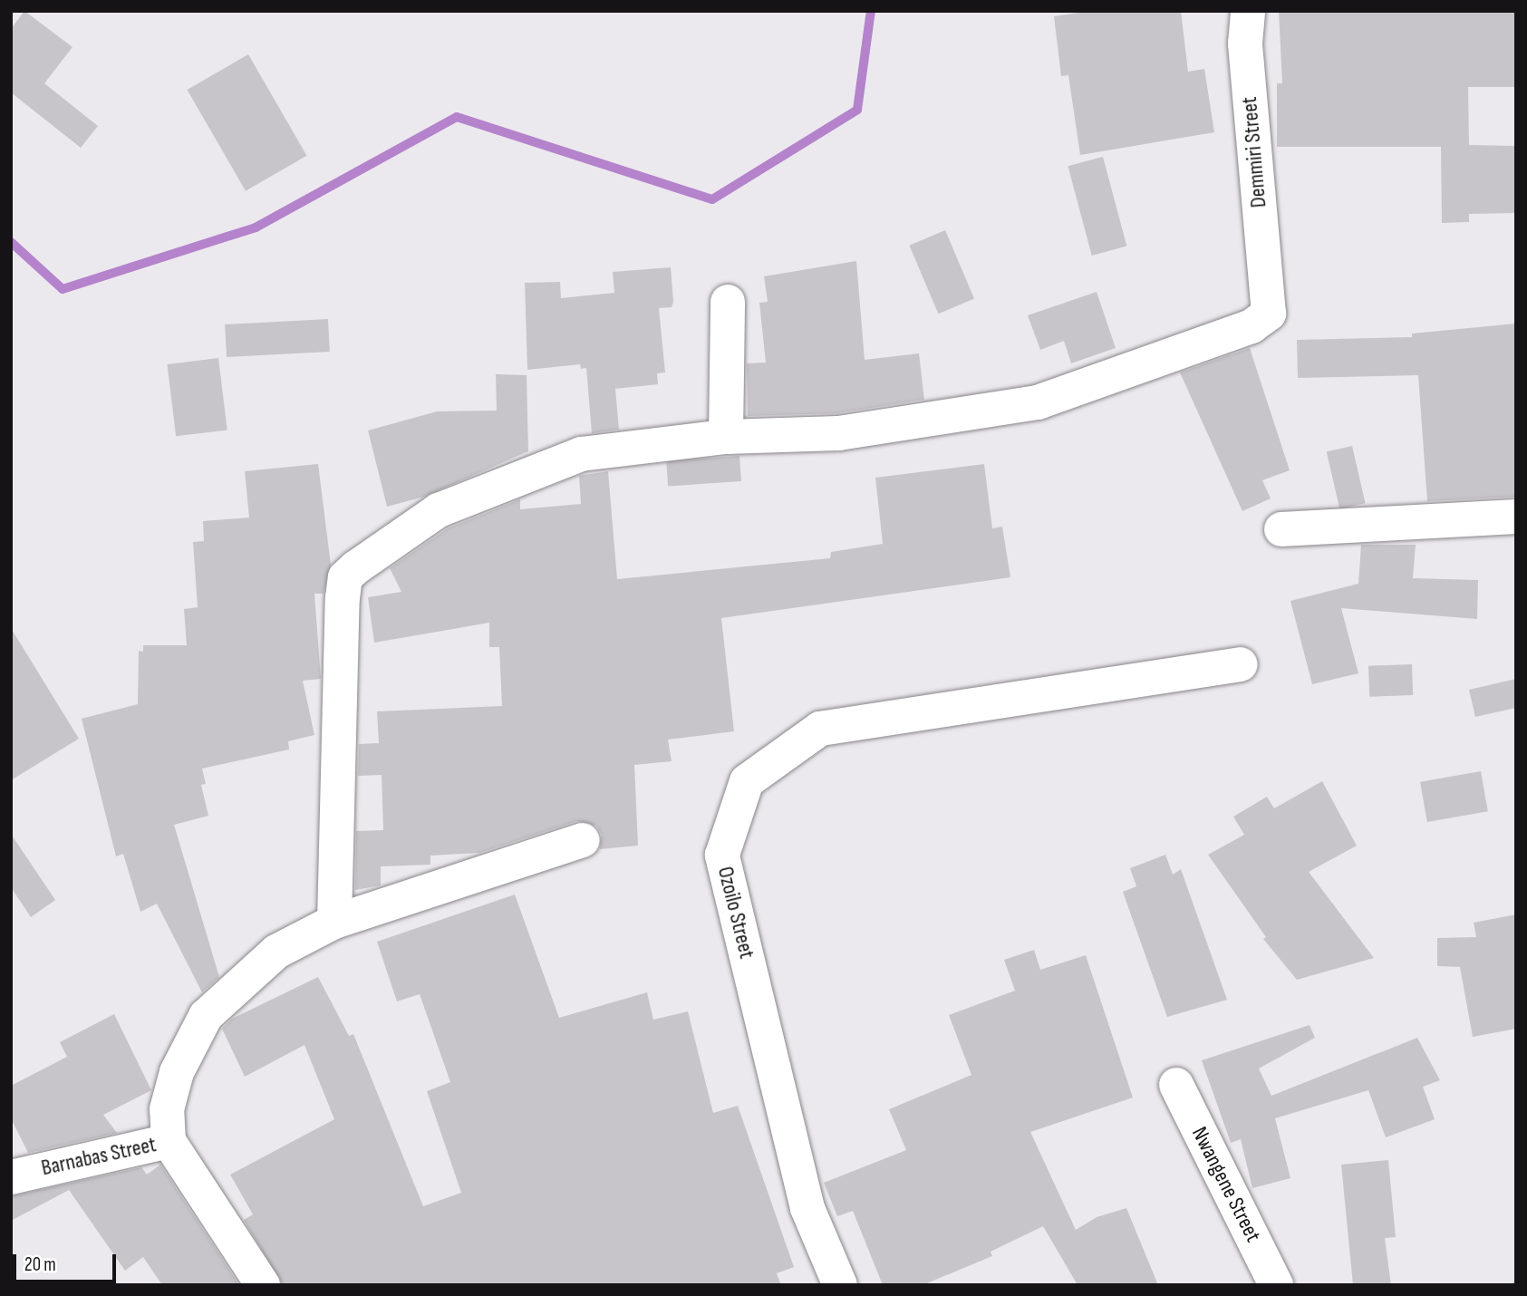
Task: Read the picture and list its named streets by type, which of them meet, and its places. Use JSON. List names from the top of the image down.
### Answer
{
  "streets": {
    "street": [
      "Demmiri Street",
      "Ozoilo Street",
      "Barnabas Street",
      "Nwangene Street"
    ]
  },
  "scale_bar": "20 m"
}
